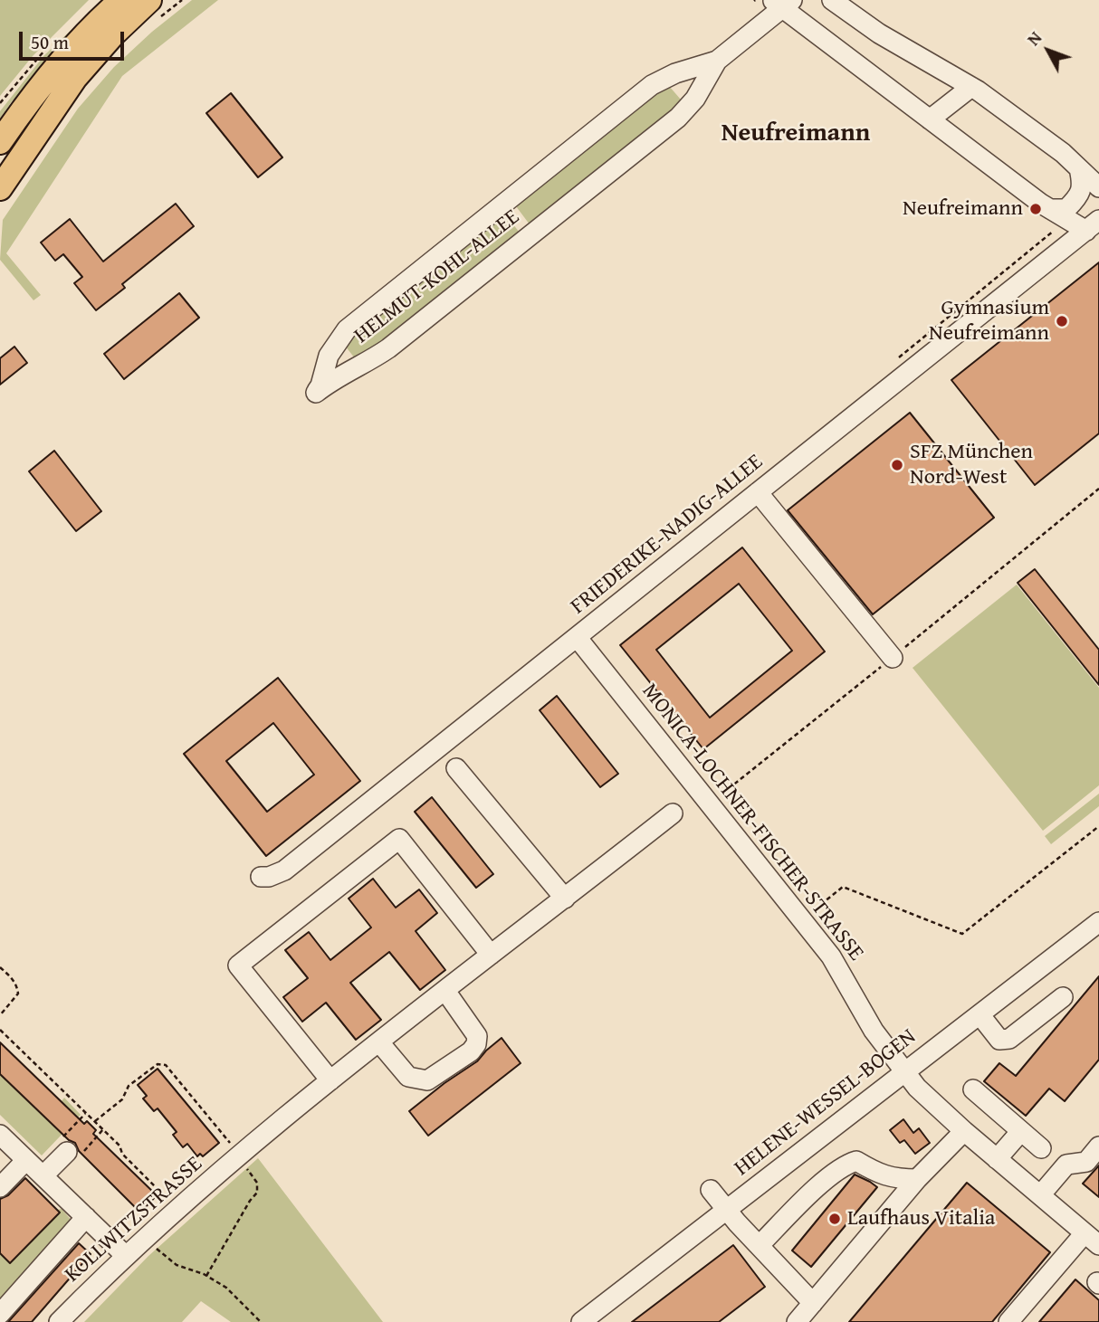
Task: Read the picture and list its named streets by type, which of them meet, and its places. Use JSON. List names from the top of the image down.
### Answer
{
  "streets": {
    "street": [
      "HELMUT-KOHL-ALLEE",
      "FRIEDERIKE-NADIG-ALLEE",
      "MONICA-LOCHNER-FISCHER-STRASSE",
      "HELENE-WESSEL-BOGEN",
      "KOLLWITZSTRASSE"
    ]
  },
  "crossings": [
    ["FRIEDERIKE-NADIG-ALLEE", "MONICA-LOCHNER-FISCHER-STRASSE"],
    ["MONICA-LOCHNER-FISCHER-STRASSE", "HELENE-WESSEL-BOGEN"]
  ],
  "districts": ["Neufreimann"],
  "places": [
    "Neufreimann",
    "Gymnasium Neufreimann",
    "SFZ München Nord-West",
    "Laufhaus Vitalia"
  ],
  "scale_bar": "50 m",
  "north": "top left"
}
